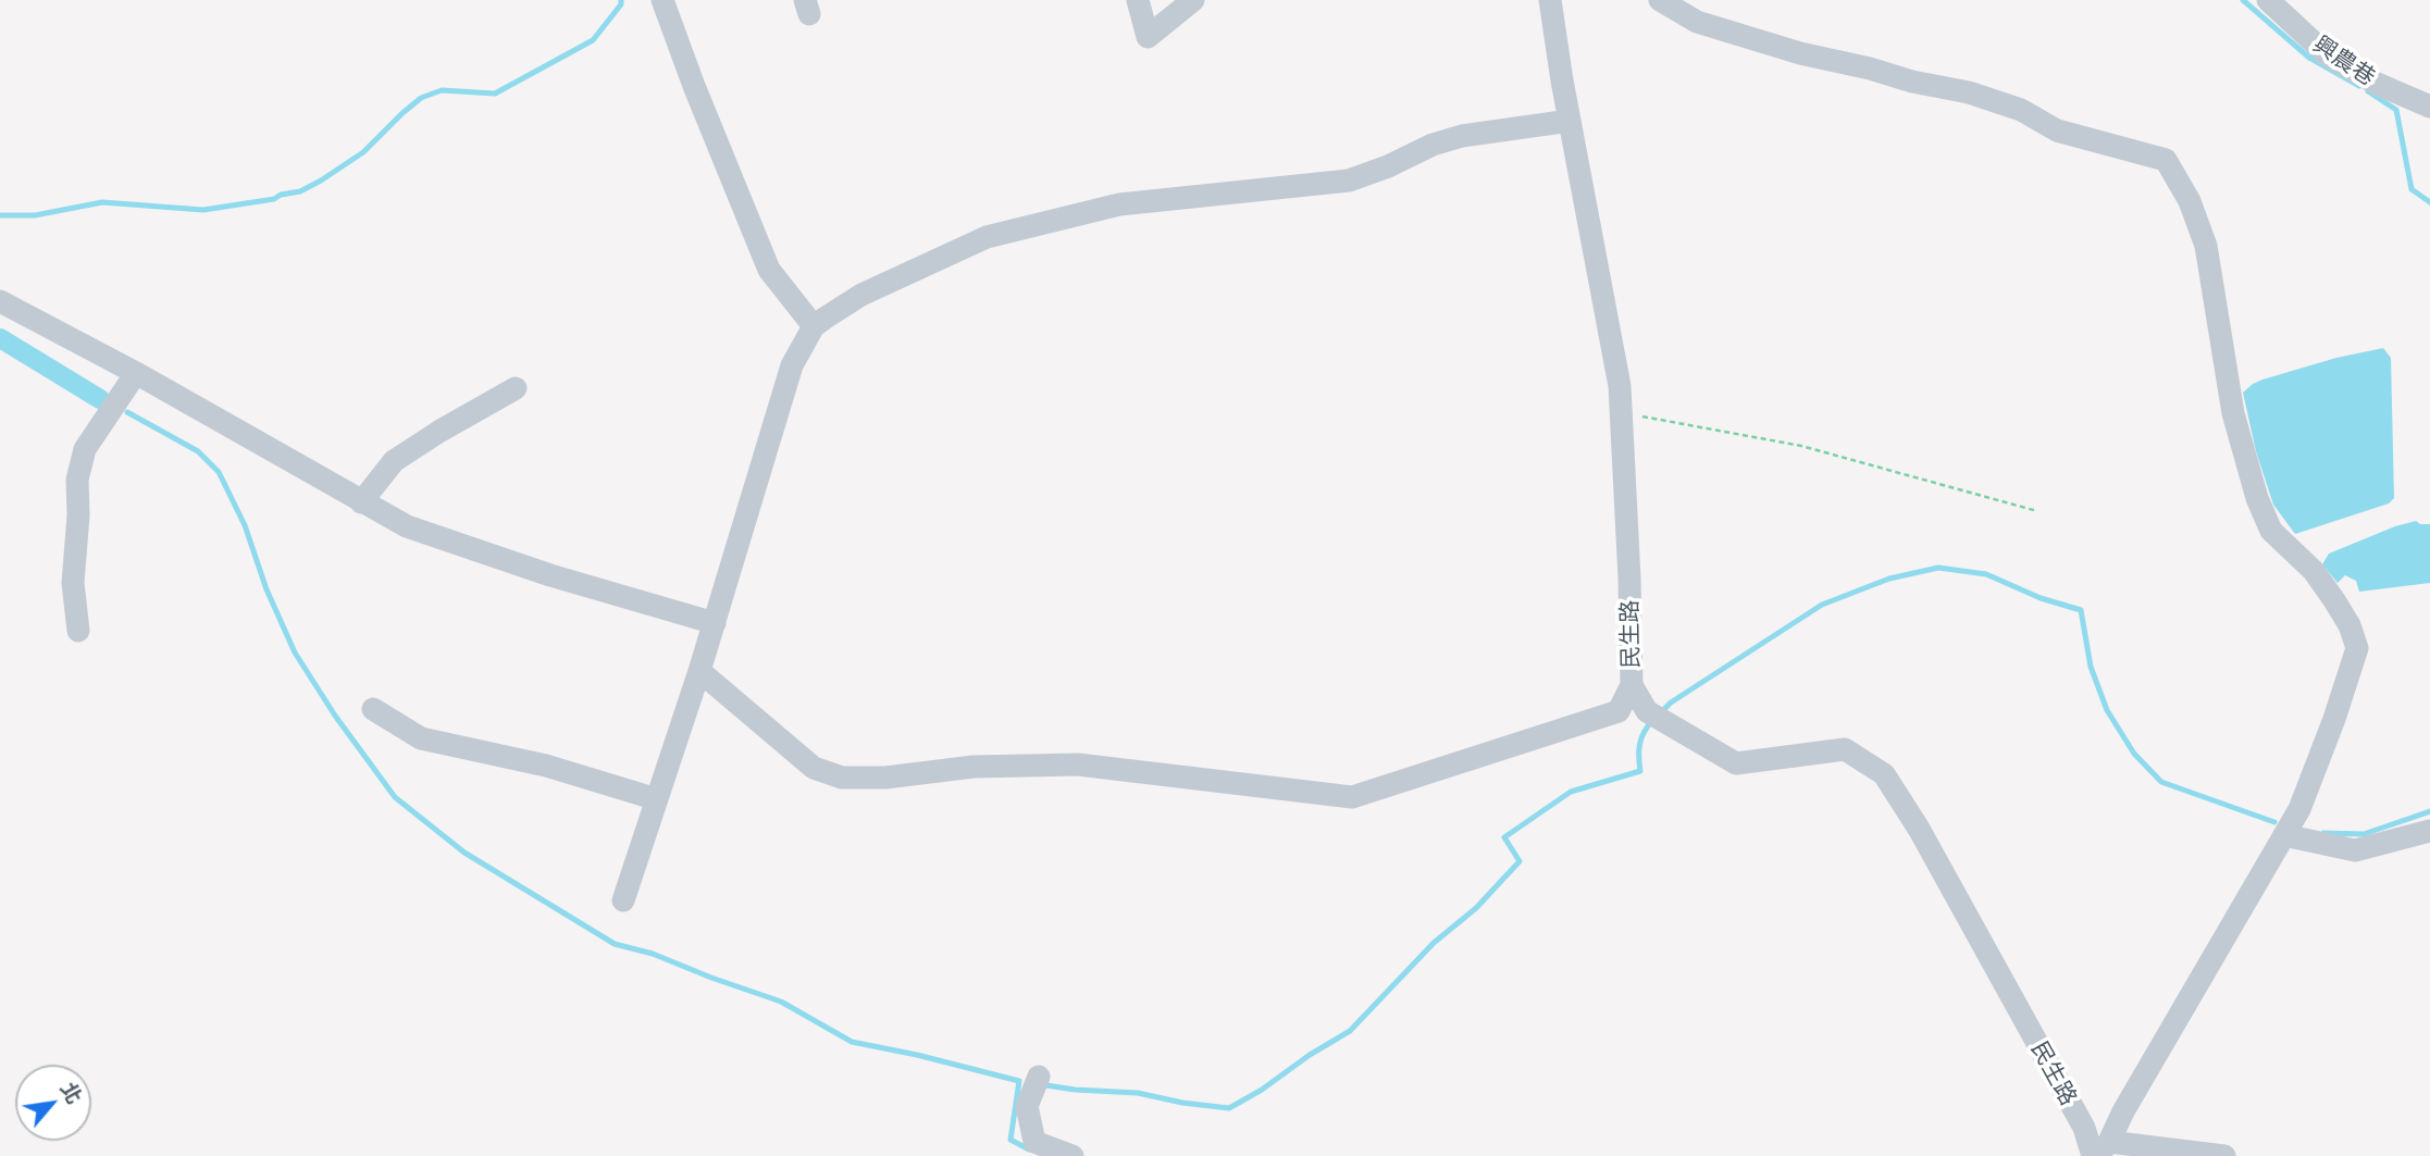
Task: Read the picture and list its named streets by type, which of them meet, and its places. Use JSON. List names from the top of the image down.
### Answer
{
  "streets": {
    "street": ["興農巷", "民生路"]
  },
  "north": "top right"
}
